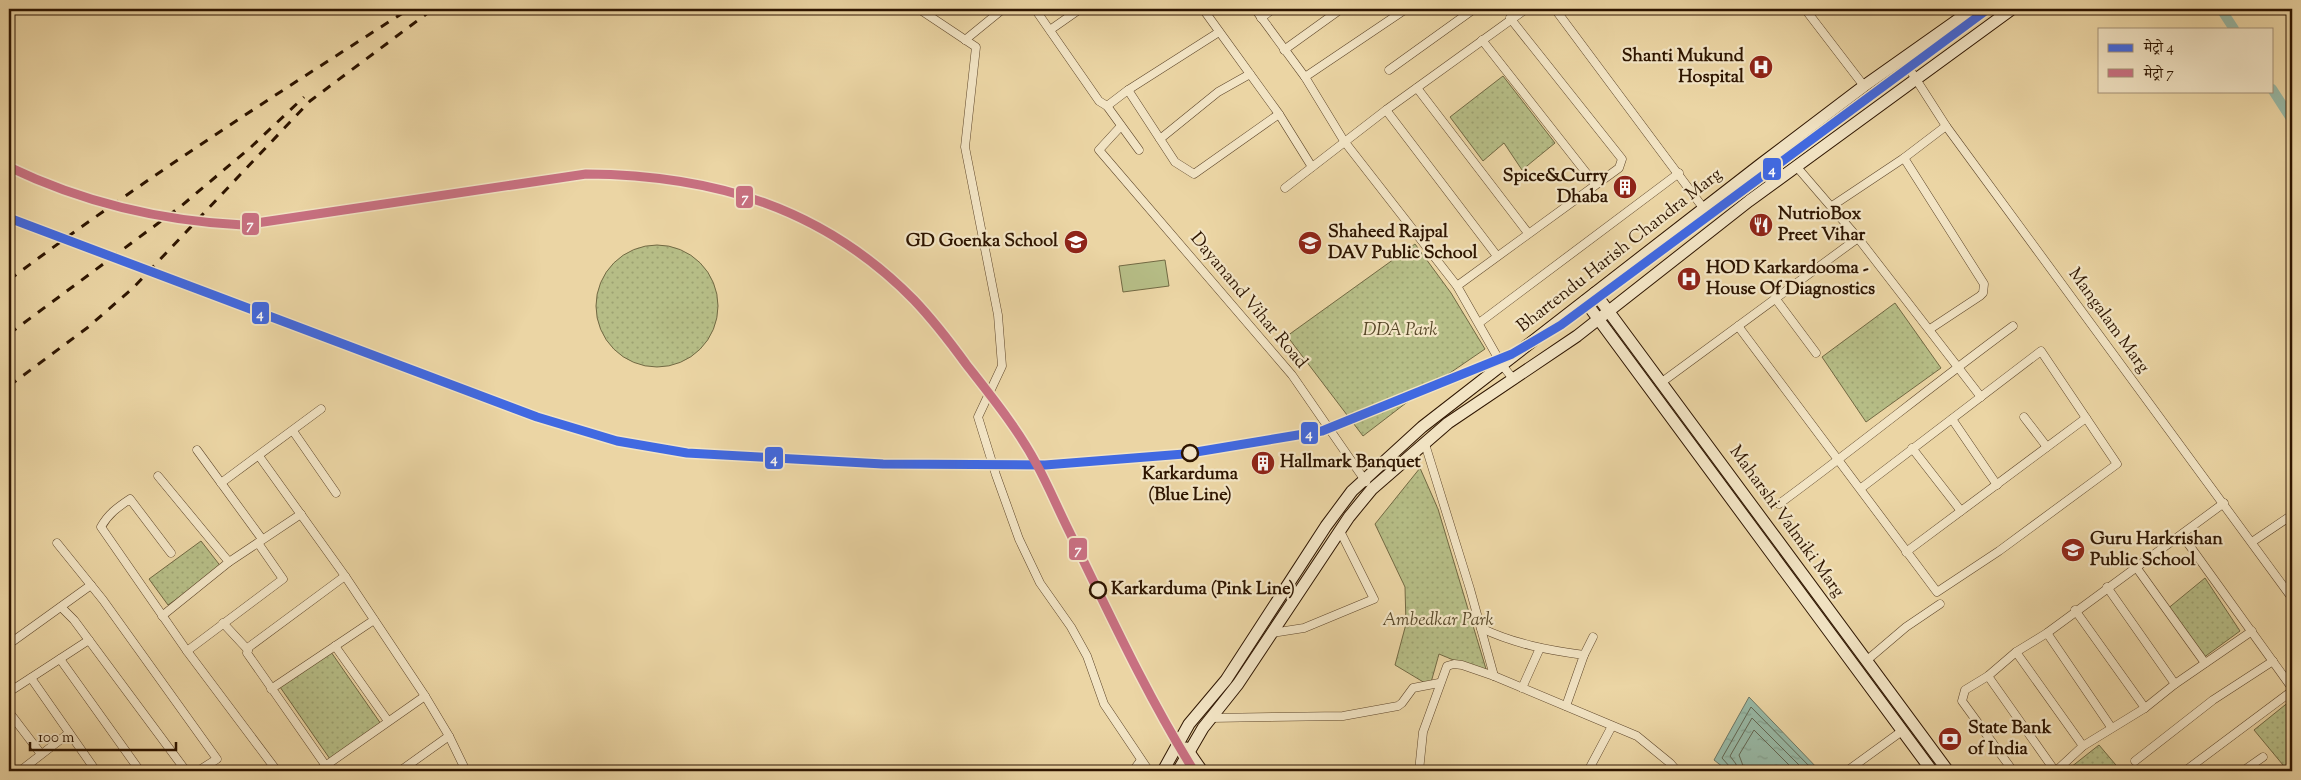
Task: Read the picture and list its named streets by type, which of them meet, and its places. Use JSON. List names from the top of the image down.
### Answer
{
  "streets": {
    "main road": ["Bhartendu Harish Chandra Marg", "Maharshi Valmiki Marg"],
    "street": ["Dayanand Vihar Road", "Mangalam Marg"]
  },
  "crossings": [
    ["Bhartendu Harish Chandra Marg", "Dayanand Vihar Road"],
    ["Bhartendu Harish Chandra Marg", "Mangalam Marg"],
    ["Bhartendu Harish Chandra Marg", "Maharshi Valmiki Marg"]
  ],
  "parks": ["DDA Park", "Ambedkar Park"],
  "places": {
    "hospital": ["Shanti Mukund Hospital", "HOD Karkardooma - House Of Diagnostics"],
    "building": ["Spice&Curry Dhaba", "Hallmark Banquet"],
    "restaurant": ["NutrioBox Preet Vihar"],
    "school or university": ["GD Goenka School", "Shaheed Rajpal DAV Public School", "Guru Harkrishan Public School"],
    "other": ["Karkarduma (Blue Line)", "Karkarduma (Pink Line)"],
    "bank": ["State Bank of India"]
  },
  "lines": ["metro line 4", "metro line 7"],
  "legend": ["मेट्रो 4", "मेट्रो 7"],
  "scale_bar": "100 m"
}
